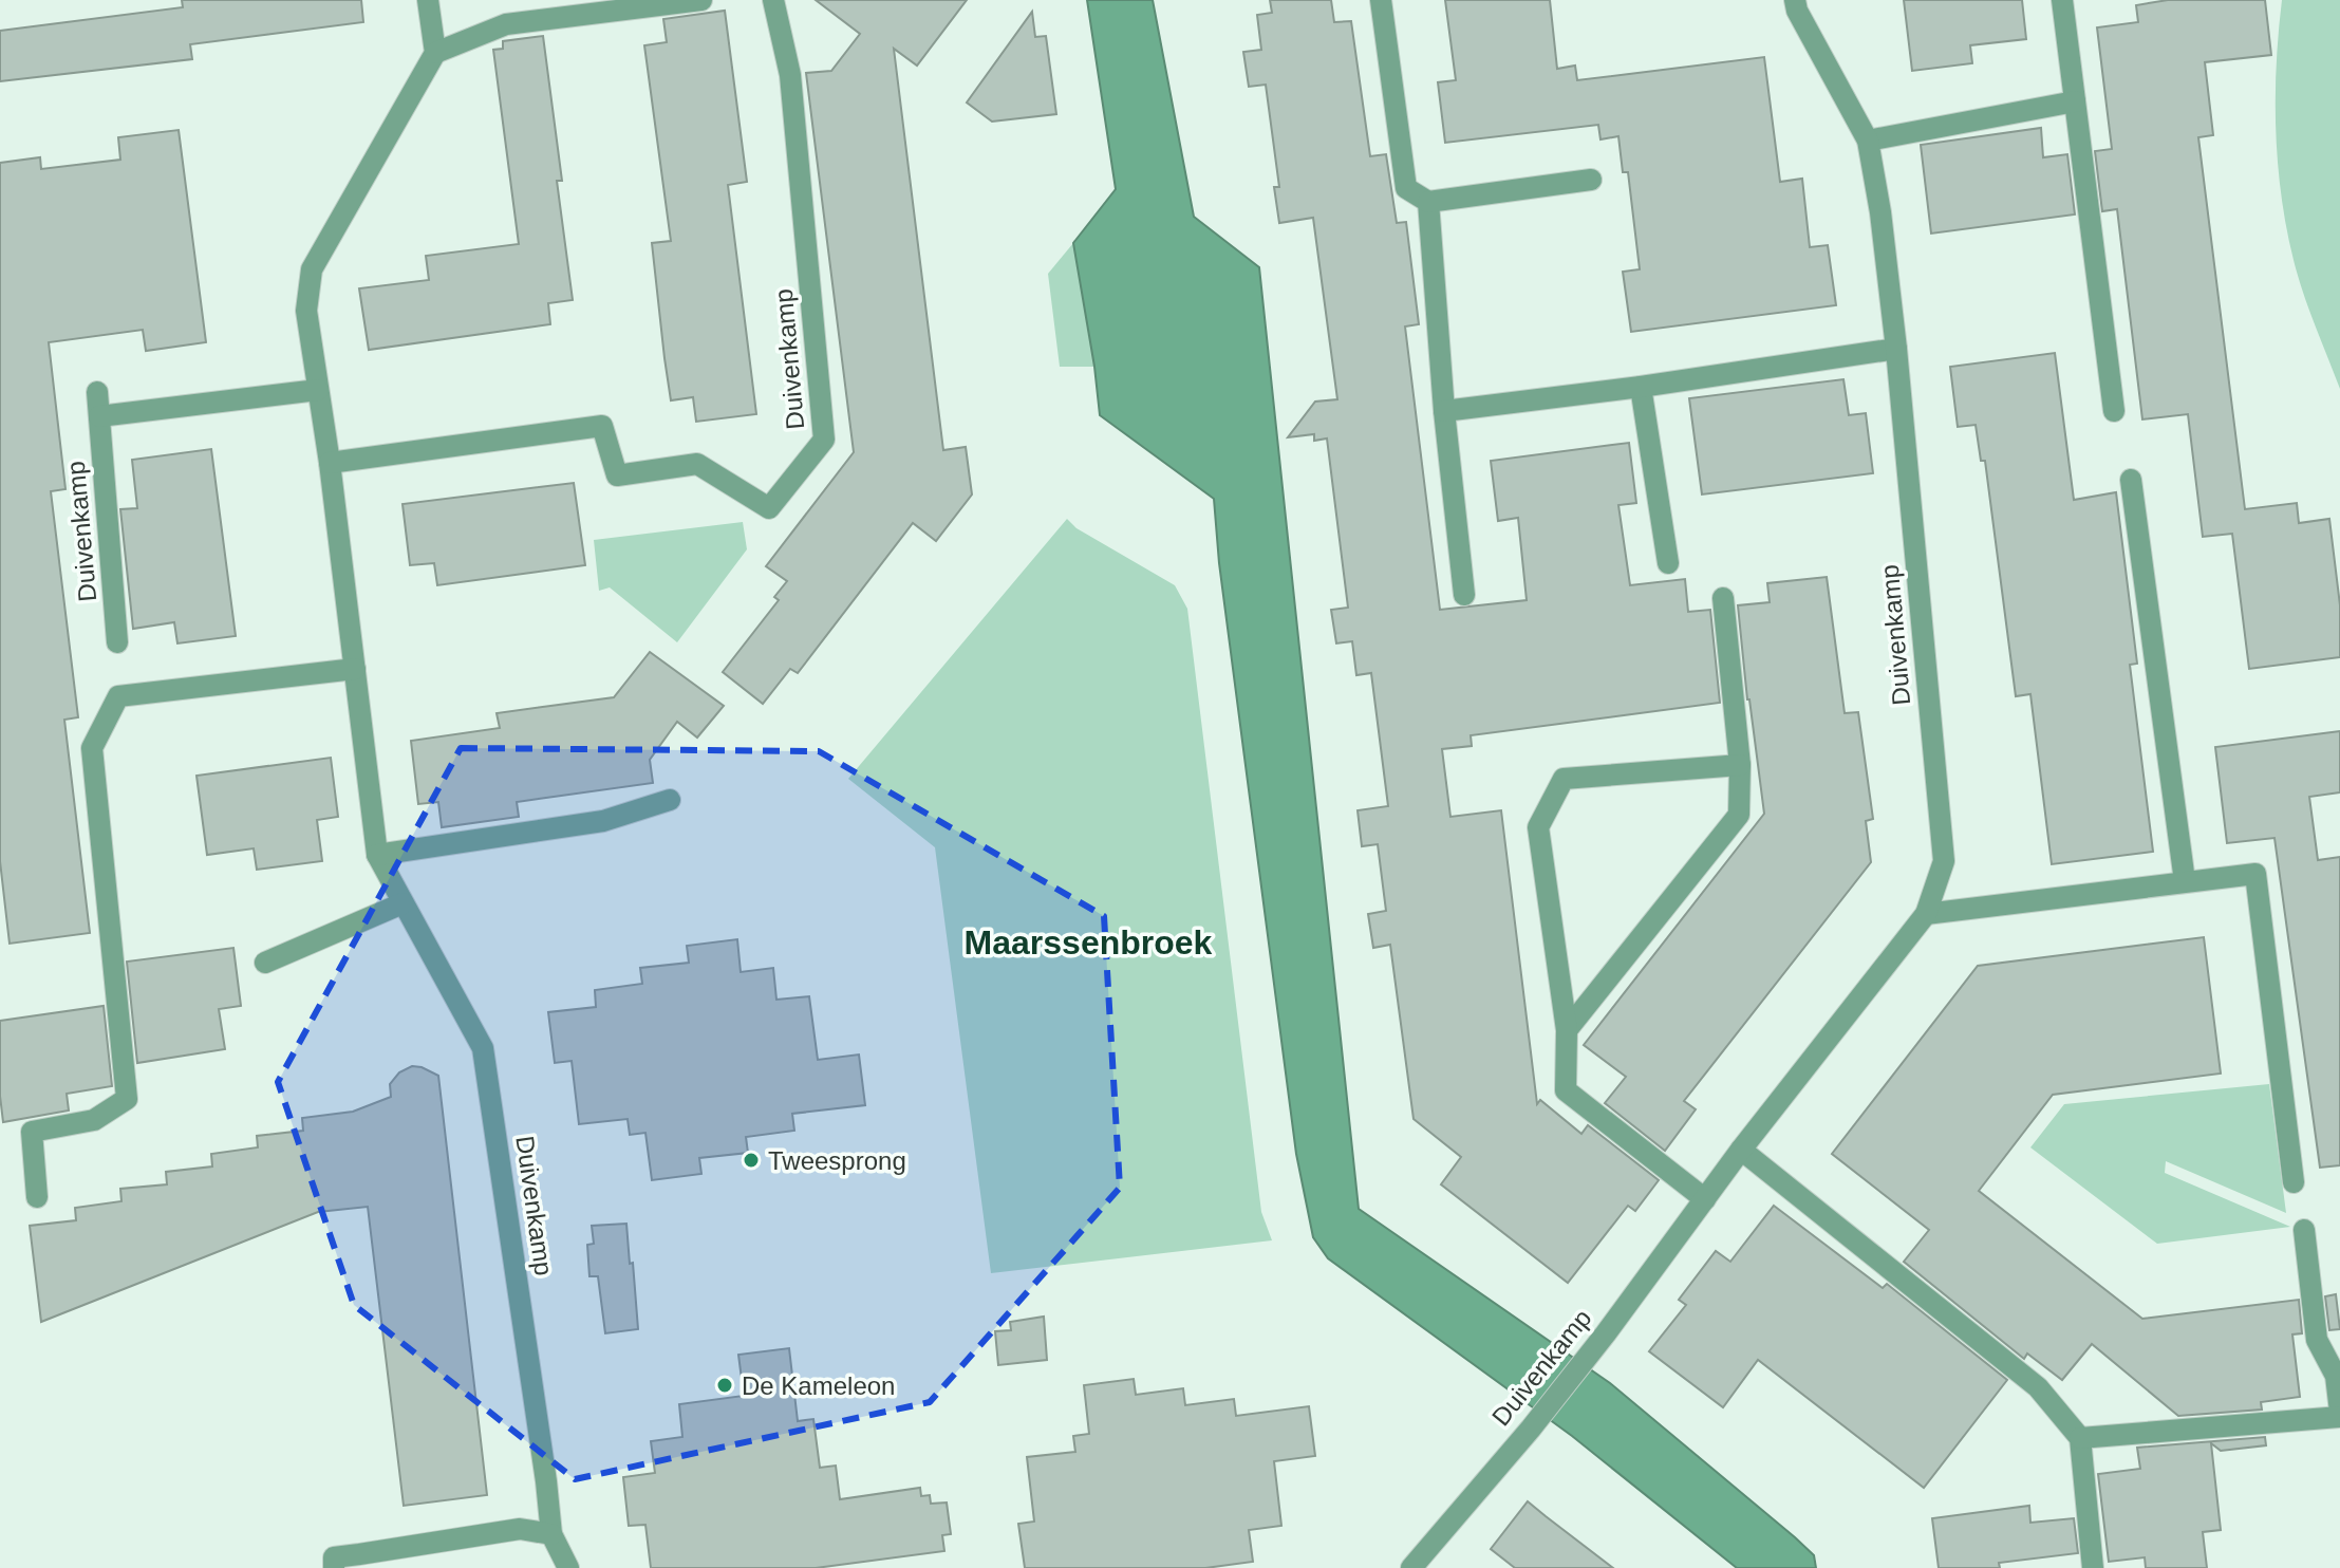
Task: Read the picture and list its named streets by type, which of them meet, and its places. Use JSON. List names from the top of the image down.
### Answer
{
  "streets": {
    "street": ["Duivenkamp"]
  },
  "districts": ["Maarssenbroek"],
  "places": ["Tweesprong", "De Kameleon"]
}
